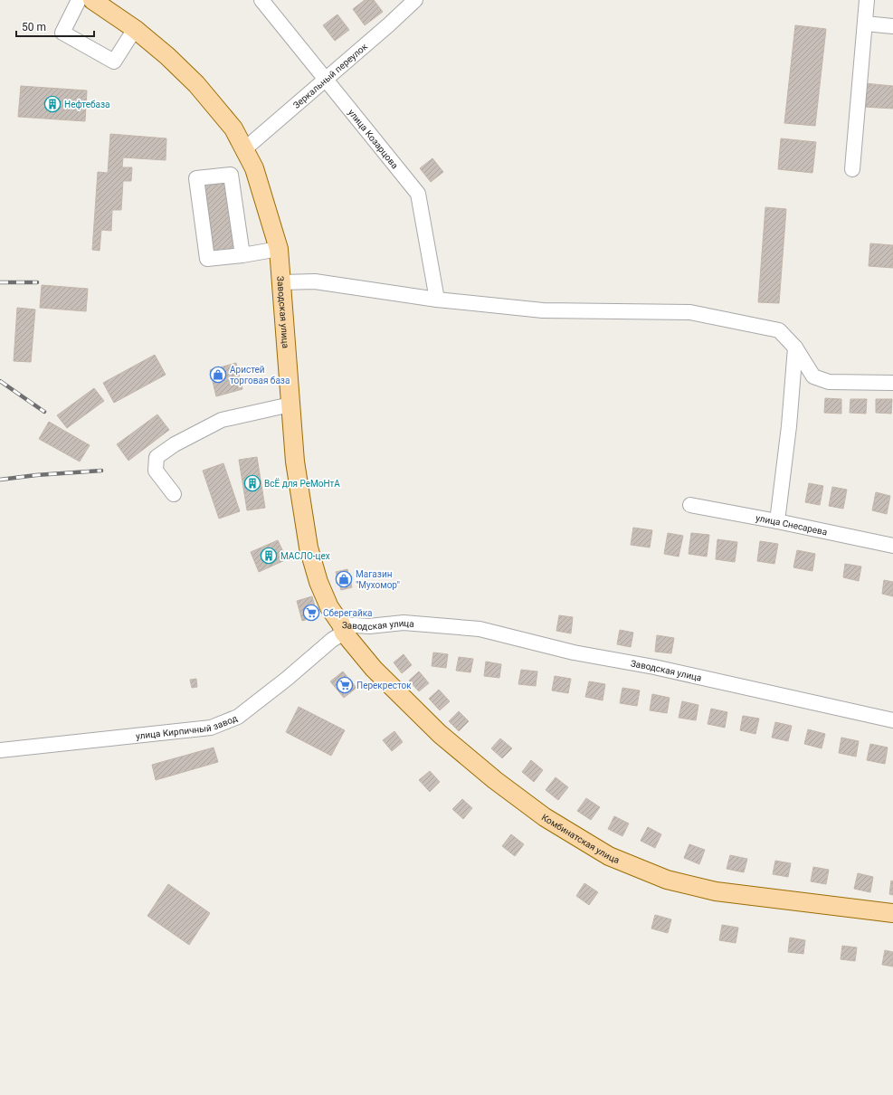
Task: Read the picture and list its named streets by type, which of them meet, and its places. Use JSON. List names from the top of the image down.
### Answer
{
  "streets": {
    "main road": ["Заводская улица", "Комбинатская улица"],
    "street": [
      "Зеркальный переулок",
      "улица Козарцова",
      "улица Снесарева",
      "улица Кирпичный завод"
    ]
  },
  "crossings": [
    ["Зеркальный переулок", "улица Козарцова"],
    ["Зеркальный переулок", "Заводская улица"],
    ["Заводская улица", "улица Кирпичный завод"],
    ["Заводская улица", "Комбинатская улица"],
    ["улица Кирпичный завод", "Комбинатская улица"]
  ],
  "places": {
    "building": ["Нефтебаза", "ВсЁ для РеМоНтА", "МАСЛО-цех"],
    "shop": ["Аристей торговая база", "Магазин \"Мухомор\""],
    "supermarket": ["Сберегайка", "Перекресток"]
  },
  "scale_bar": "50 m"
}
